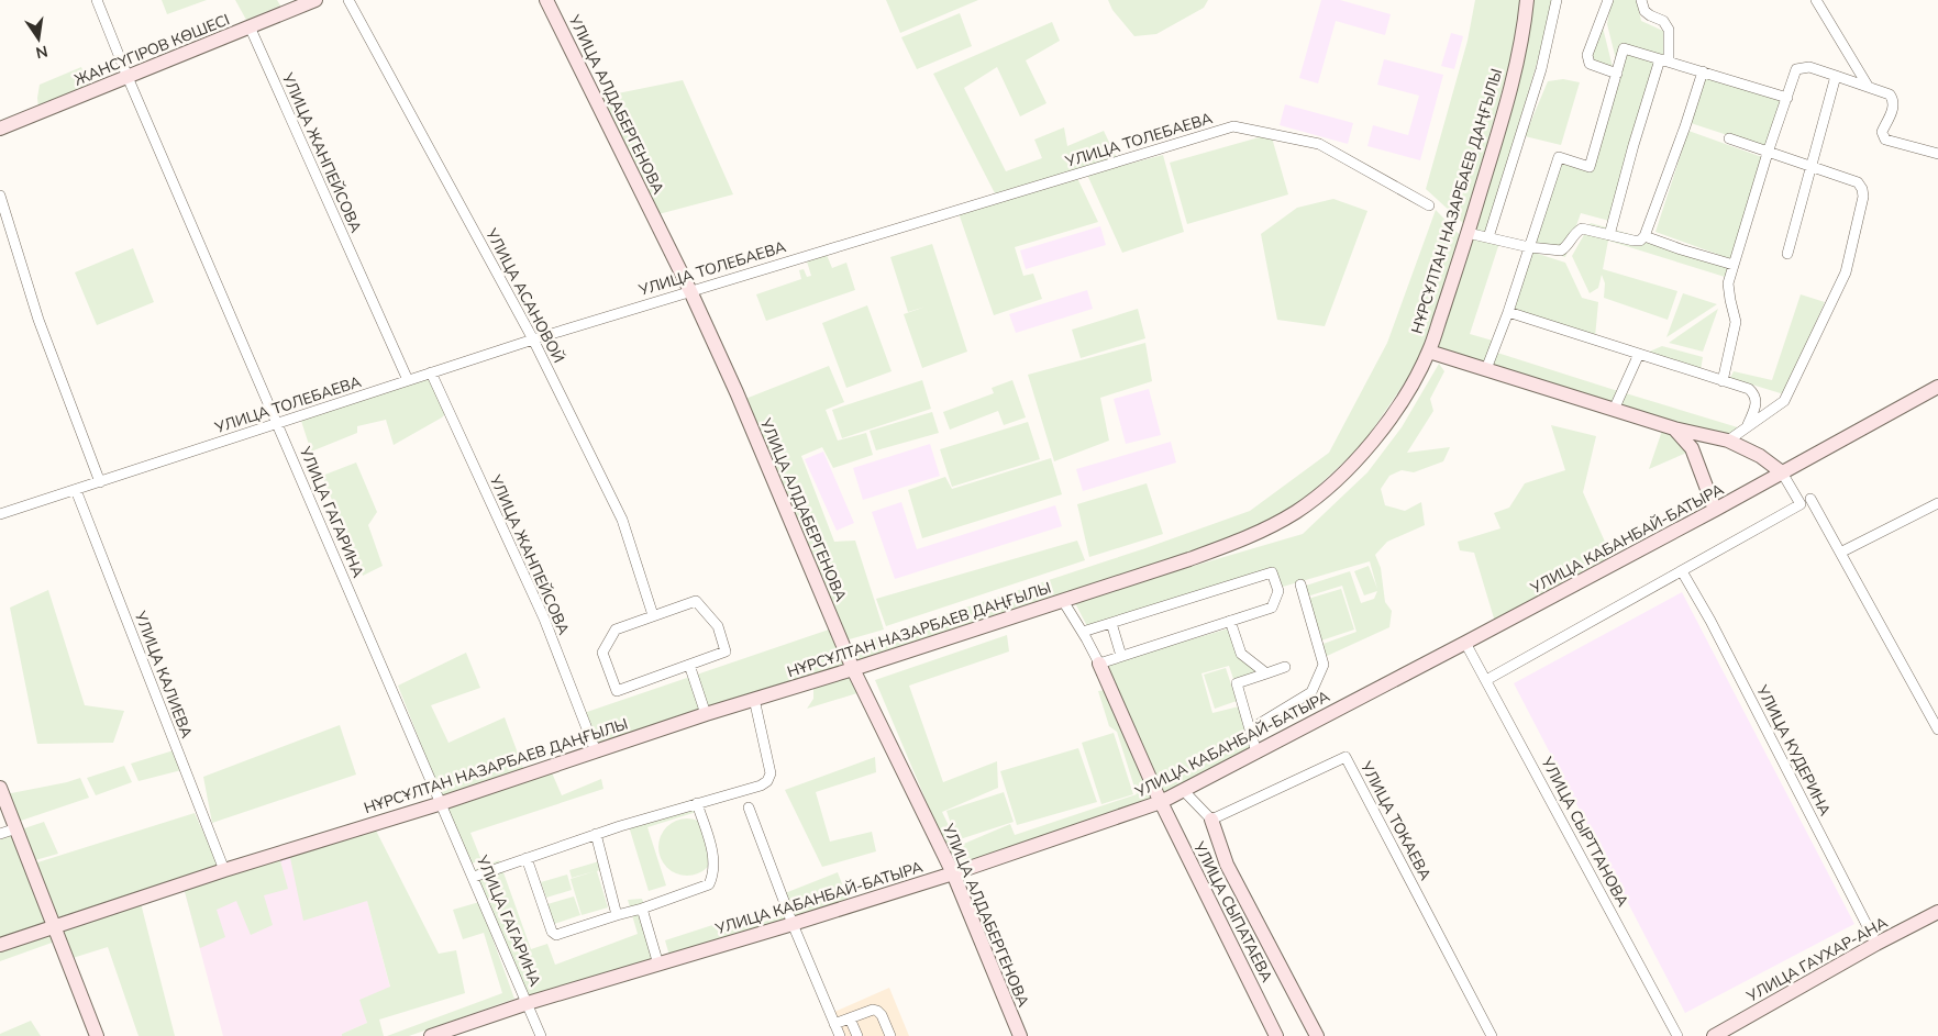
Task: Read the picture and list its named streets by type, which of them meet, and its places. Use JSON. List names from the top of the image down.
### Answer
{
  "streets": {
    "main road": [
      "ЖАНСҮГІРОВ КӨШЕСІ",
      "УЛИЦА АЛДАБЕРГЕНОВА",
      "НҰРСҰЛТАН НАЗАРБАЕВ ДАҢҒЫЛЫ",
      "УЛИЦА КАБАНБАЙ-БАТЫРА",
      "УЛИЦА СЫПАТАЕВА",
      "УЛИЦА ГАУХАР-АНА"
    ],
    "street": [
      "УЛИЦА ТОЛЕБАЕВА",
      "УЛИЦА ЖАНПЕЙСОВА",
      "УЛИЦА АСАНОВОЙ",
      "УЛИЦА ГАГАРИНА",
      "УЛИЦА КАЛИЕВА",
      "УЛИЦА КУДЕРИНА",
      "УЛИЦА ТОКАЕВА",
      "УЛИЦА СЫРТТАНОВА"
    ]
  },
  "crossings": [
    ["ЖАНСҮГІРОВ КӨШЕСІ", "УЛИЦА ЖАНПЕЙСОВА"],
    ["ЖАНСҮГІРОВ КӨШЕСІ", "УЛИЦА ГАГАРИНА"],
    ["УЛИЦА АЛДАБЕРГЕНОВА", "УЛИЦА ТОЛЕБАЕВА"],
    ["УЛИЦА АЛДАБЕРГЕНОВА", "НҰРСҰЛТАН НАЗАРБАЕВ ДАҢҒЫЛЫ"],
    ["УЛИЦА АЛДАБЕРГЕНОВА", "УЛИЦА КАБАНБАЙ-БАТЫРА"],
    ["УЛИЦА ТОЛЕБАЕВА", "УЛИЦА ЖАНПЕЙСОВА"],
    ["УЛИЦА ТОЛЕБАЕВА", "УЛИЦА АСАНОВОЙ"],
    ["УЛИЦА ТОЛЕБАЕВА", "УЛИЦА ГАГАРИНА"],
    ["УЛИЦА ТОЛЕБАЕВА", "УЛИЦА КАЛИЕВА"],
    ["УЛИЦА ЖАНПЕЙСОВА", "НҰРСҰЛТАН НАЗАРБАЕВ ДАҢҒЫЛЫ"],
    ["НҰРСҰЛТАН НАЗАРБАЕВ ДАҢҒЫЛЫ", "УЛИЦА ГАГАРИНА"],
    ["НҰРСҰЛТАН НАЗАРБАЕВ ДАҢҒЫЛЫ", "УЛИЦА КАЛИЕВА"],
    ["УЛИЦА ГАГАРИНА", "УЛИЦА КАБАНБАЙ-БАТЫРА"],
    ["УЛИЦА КАБАНБАЙ-БАТЫРА", "УЛИЦА СЫРТТАНОВА"],
    ["УЛИЦА КАБАНБАЙ-БАТЫРА", "УЛИЦА СЫПАТАЕВА"],
    ["УЛИЦА КУДЕРИНА", "УЛИЦА ГАУХАР-АНА"]
  ],
  "north": "bottom"
}
